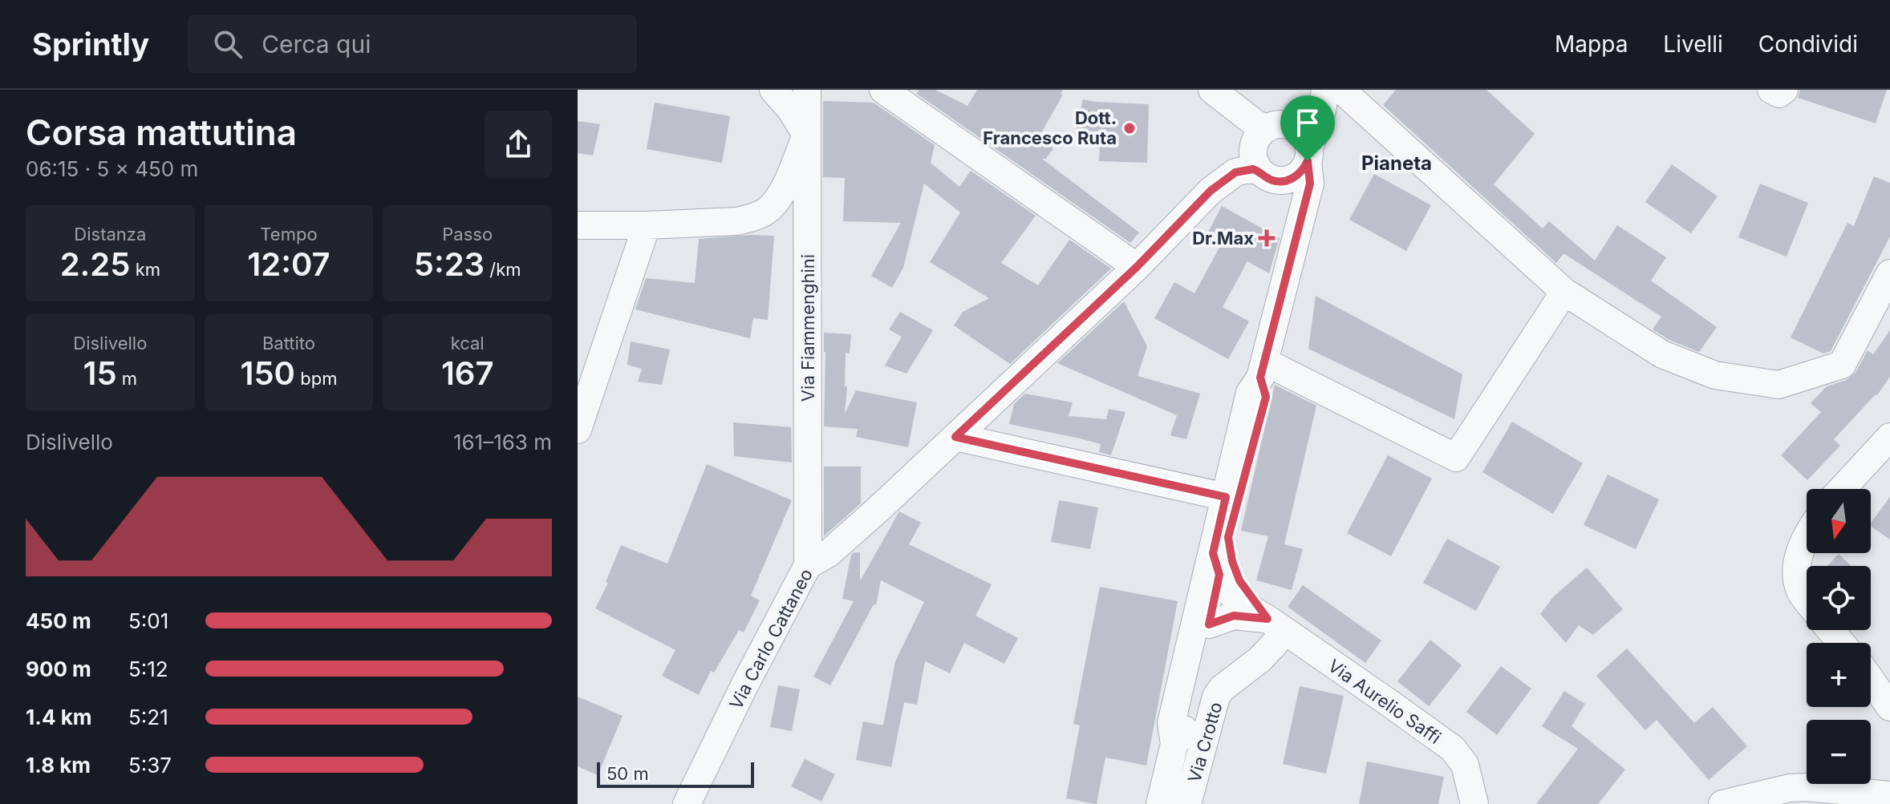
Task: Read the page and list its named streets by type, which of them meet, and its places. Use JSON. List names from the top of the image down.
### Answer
{
  "streets": {
    "street": [
      "Via Fiammenghini",
      "Via Carlo Cattaneo",
      "Via Aurelio Saffi",
      "Via Crotto"
    ]
  },
  "crossings": [
    ["Via Fiammenghini", "Via Carlo Cattaneo"],
    ["Via Aurelio Saffi", "Via Crotto"]
  ],
  "districts": ["Pianeta"],
  "places": {
    "other": ["Dott. Francesco Ruta"],
    "health": ["Dr.Max"]
  },
  "scale_bar": "50 m",
  "north": "bottom",
  "page": {
    "header": "Sprintly",
    "search": "Cerca qui",
    "nav": ["Mappa", "Livelli", "Condividi"],
    "heading": ["Corsa mattutina", "06:15 · 5 × 450 m"],
    "stats": [
      ["Distanza", "2.25 km"],
      ["Tempo", "12:07"],
      ["Passo", "5:23 /km"],
      ["Dislivello", "15 m"],
      ["Battito", "150 bpm"],
      ["kcal", "167"]
    ],
    "chart": ["Dislivello", "161–163 m"],
    "map_buttons": ["+", "−"],
    "list": [
      {
        "name": "450 m",
        "note": "5:01"
      },
      {
        "name": "900 m",
        "note": "5:12"
      },
      {
        "name": "1.4 km",
        "note": "5:21"
      },
      {
        "name": "1.8 km",
        "note": "5:37"
      }
    ],
    "scale": "50 m"
  }
}
